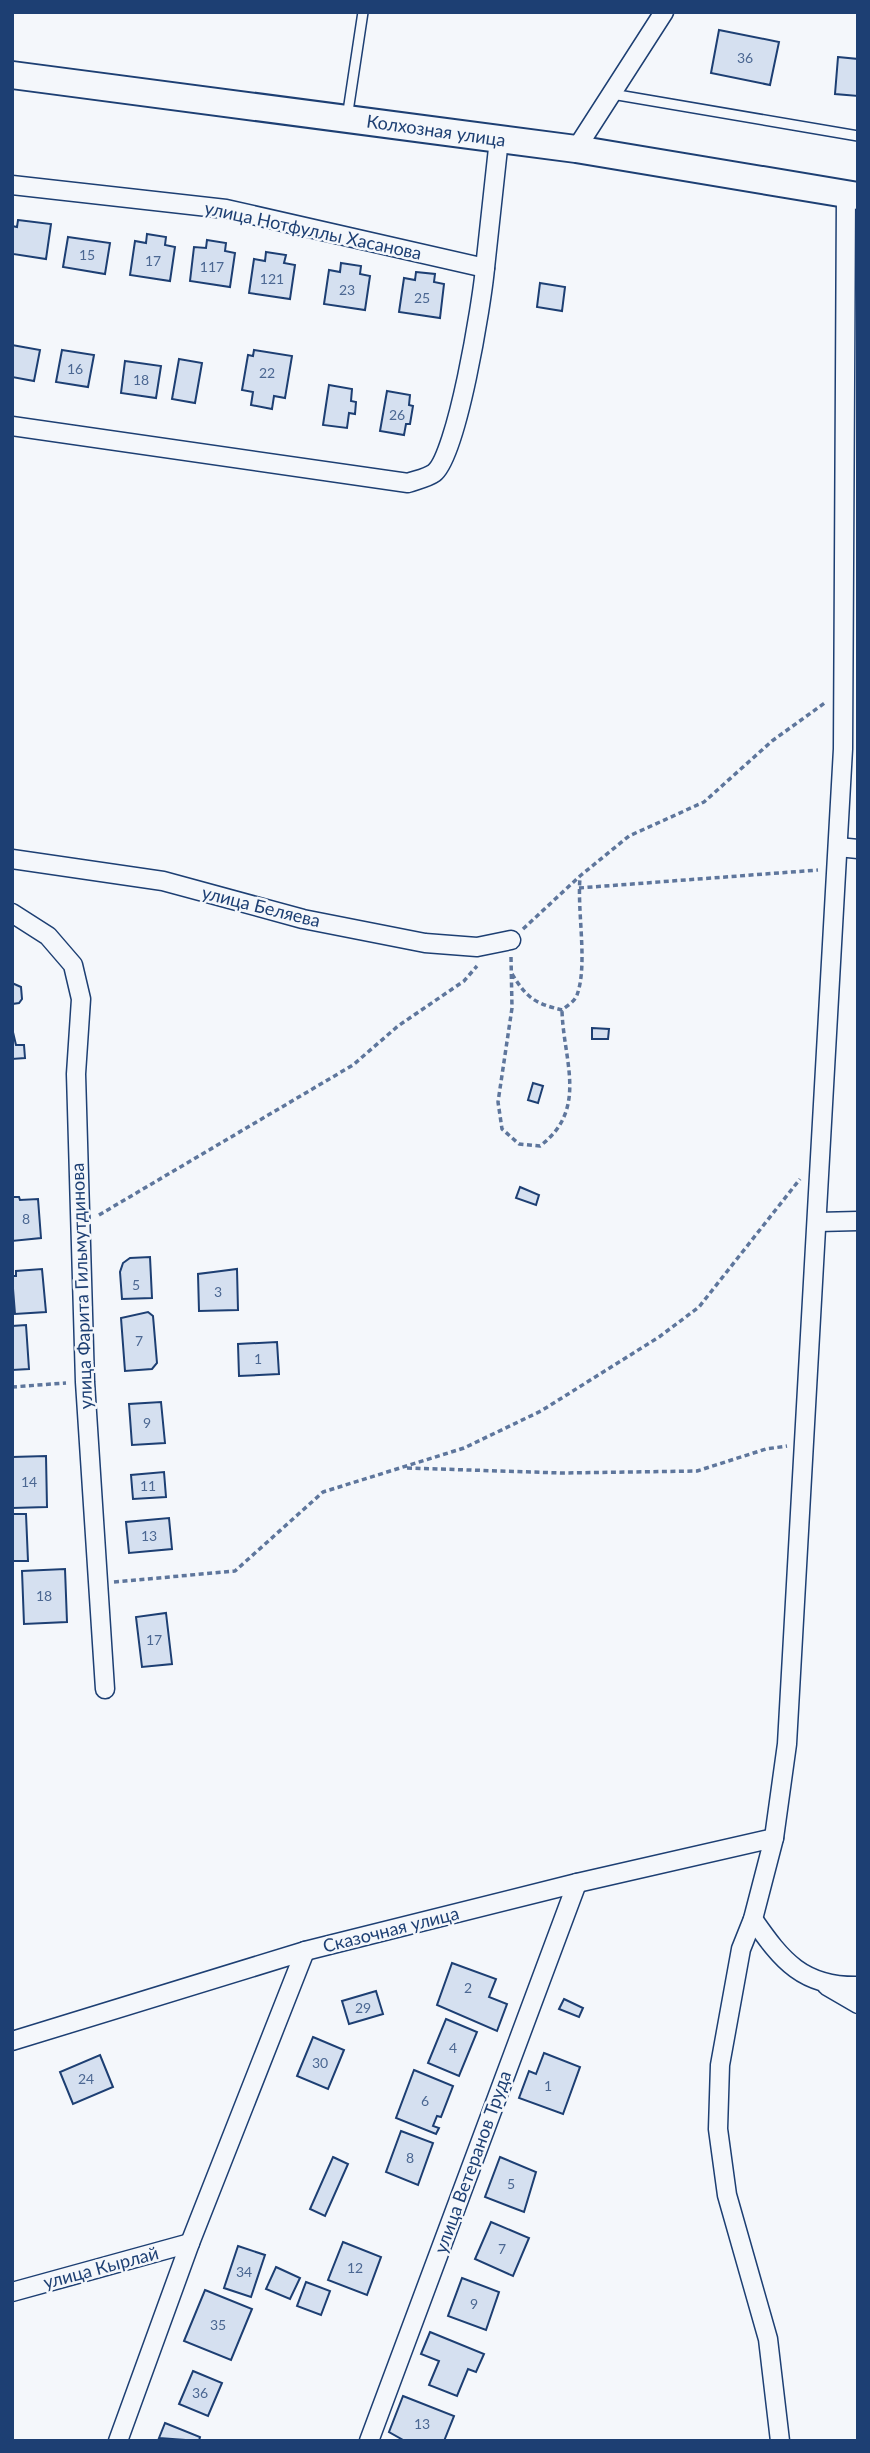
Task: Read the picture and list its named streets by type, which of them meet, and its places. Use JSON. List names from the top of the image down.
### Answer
{
  "streets": {
    "main road": ["Колхозная улица"],
    "street": [
      "улица Нотфуллы Хасанова",
      "улица Беляева",
      "улица Фарита Гильмутдинова",
      "Сказочная улица",
      "улица Ветеранов Труда",
      "улица Кырлай"
    ]
  },
  "crossings": [
    ["Сказочная улица", "улица Ветеранов Труда"]
  ],
  "house_numbers": [
    "36",
    "15",
    "17",
    "117",
    "121",
    "23",
    "25",
    "16",
    "22",
    "18",
    "26",
    "8",
    "5",
    "3",
    "7",
    "1",
    "9",
    "14",
    "11",
    "13",
    "18",
    "17",
    "2",
    "29",
    "4",
    "30",
    "24",
    "1",
    "6",
    "8",
    "5",
    "7",
    "12",
    "34",
    "9",
    "35",
    "36",
    "13"
  ]
}
